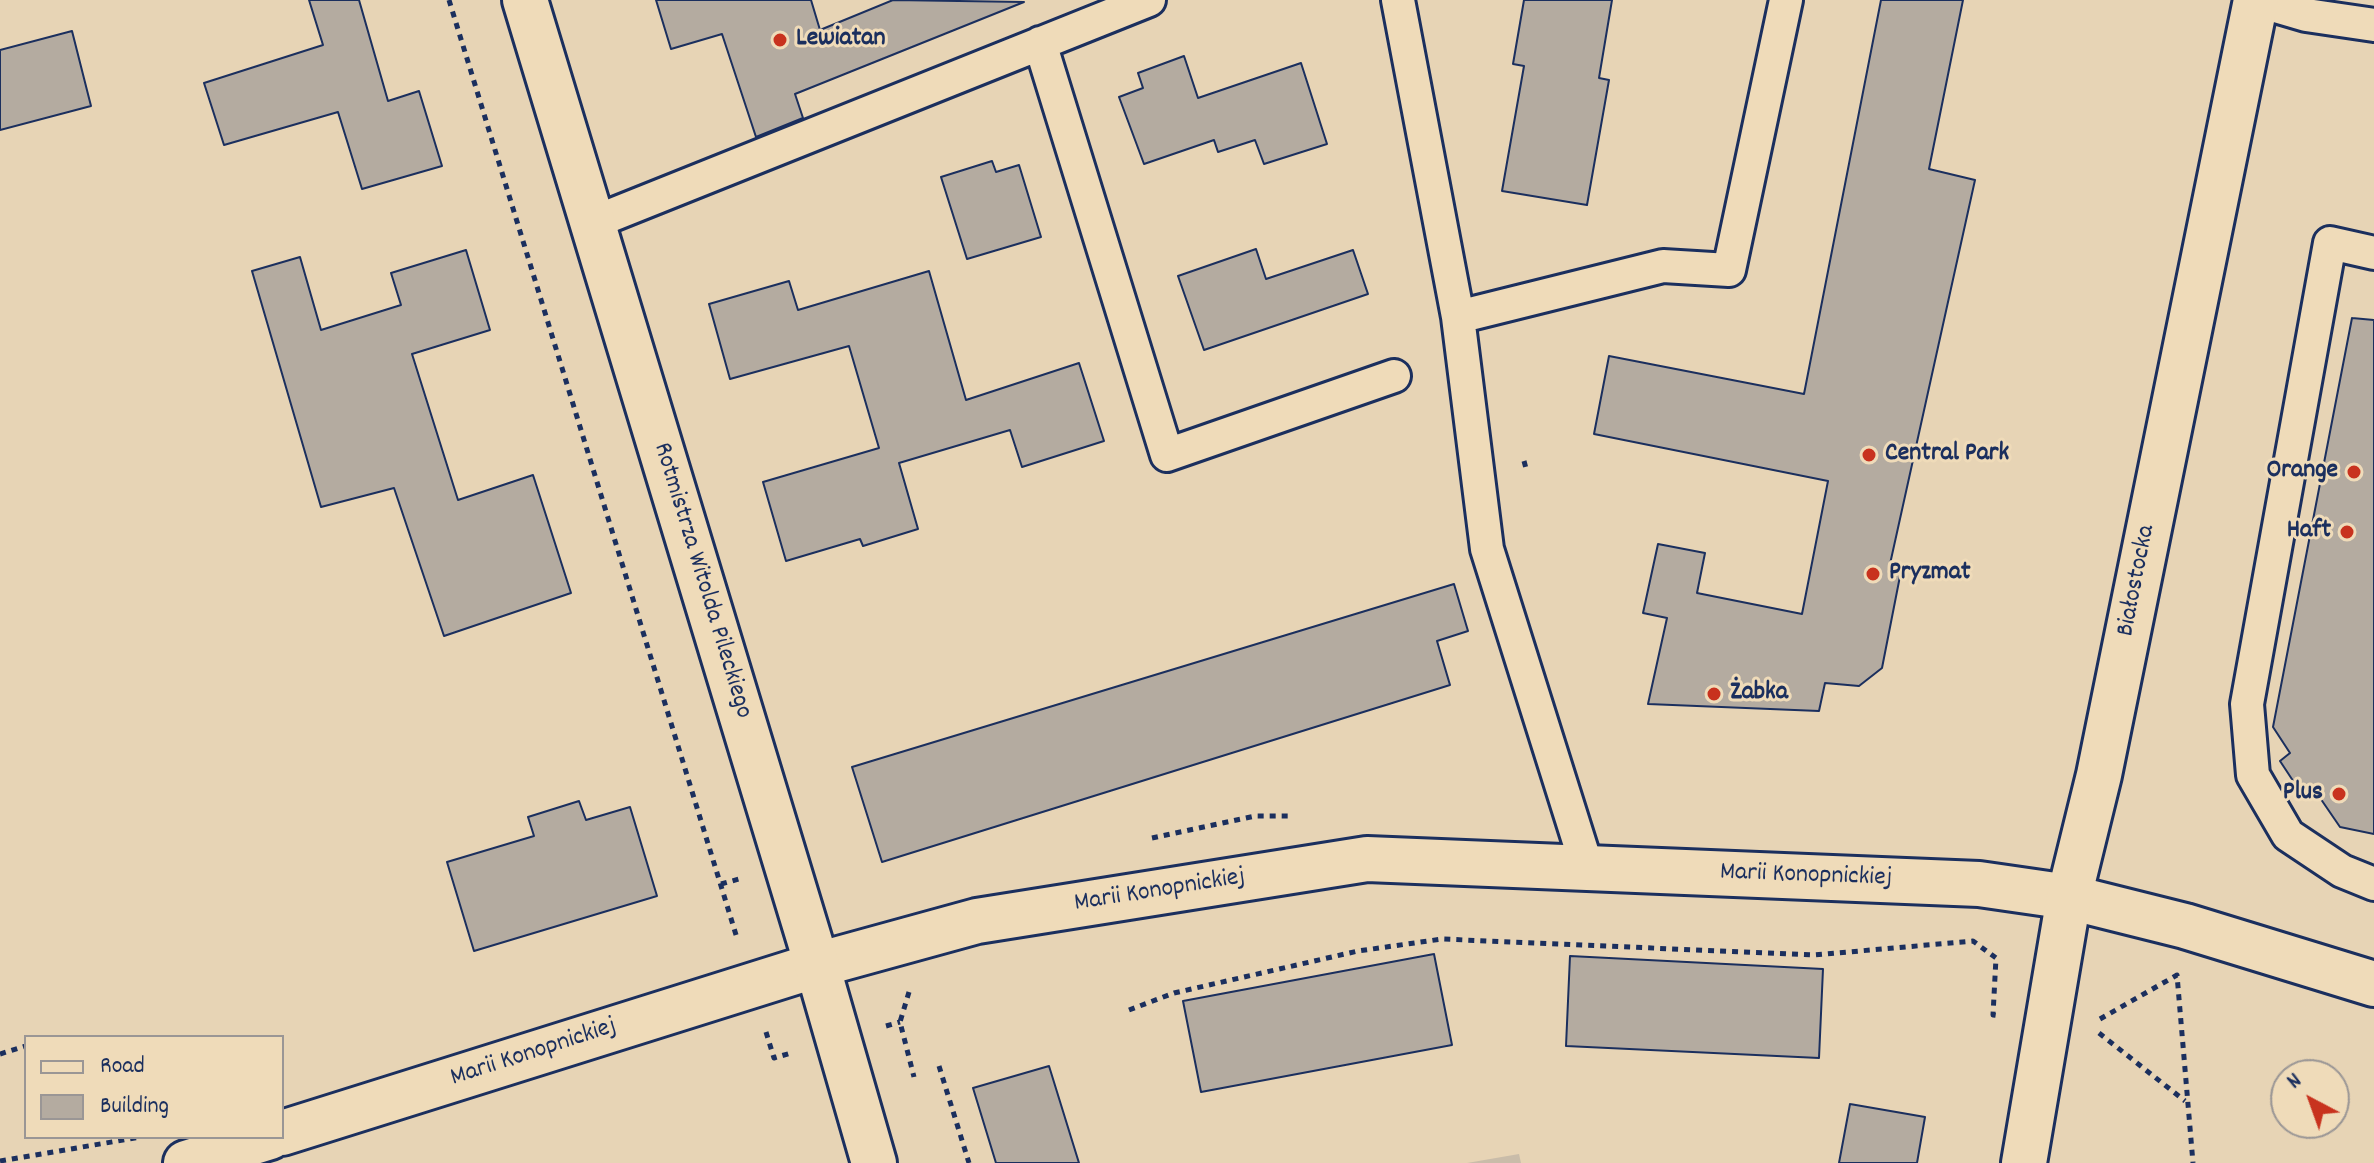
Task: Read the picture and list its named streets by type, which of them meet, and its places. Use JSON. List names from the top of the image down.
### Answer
{
  "streets": {
    "street": ["Rotmistrza Witolda Pileckiego", "Białostocka", "Marii Konopnickiej"]
  },
  "crossings": [
    ["Rotmistrza Witolda Pileckiego", "Marii Konopnickiej"],
    ["Białostocka", "Marii Konopnickiej"]
  ],
  "places": [
    "Lewiatan",
    "Central Park",
    "Orange",
    "Haft",
    "Pryzmat",
    "Żabka",
    "Plus"
  ],
  "legend": ["Road", "Building"],
  "north": "top left"
}
